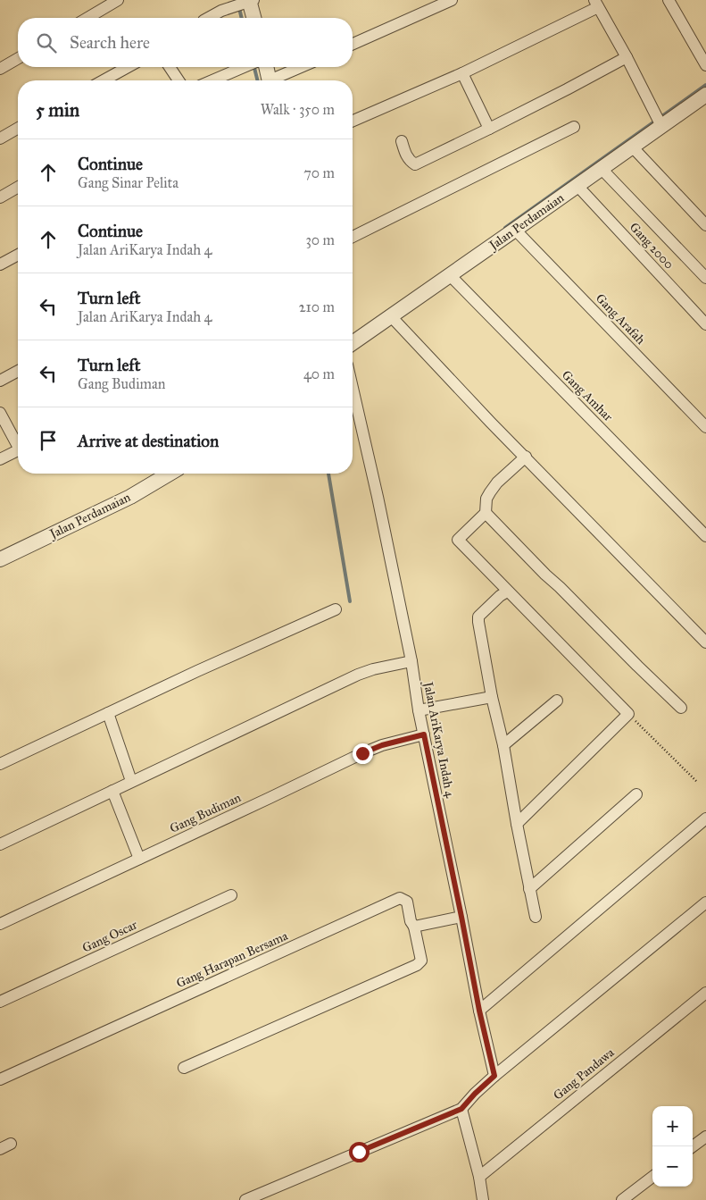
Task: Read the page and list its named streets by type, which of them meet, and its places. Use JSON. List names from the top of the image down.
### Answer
{
  "streets": {
    "street": [
      "Jalan Perdamaian",
      "Gang 2000",
      "Gang Arafah",
      "Gang Amhar",
      "Jalan AriKarya Indah 4",
      "Gang Budiman",
      "Gang Oscar",
      "Gang Harapan Bersama",
      "Gang Pandawa"
    ]
  },
  "crossings": [
    ["Jalan Perdamaian", "Gang 2000"],
    ["Jalan Perdamaian", "Gang Arafah"],
    ["Jalan Perdamaian", "Gang Amhar"],
    ["Jalan AriKarya Indah 4", "Gang Budiman"]
  ],
  "page": {
    "search": "Search here",
    "heading": ["5 min", "Walk · 350 m"],
    "list": [
      ["Continue", "Gang Sinar Pelita", "70 m"],
      ["Continue", "Jalan AriKarya Indah 4", "30 m"],
      ["Turn left", "Jalan AriKarya Indah 4", "210 m"],
      ["Turn left", "Gang Budiman", "40 m"],
      "Arrive at destination"
    ],
    "map_buttons": ["+", "−"]
  }
}
